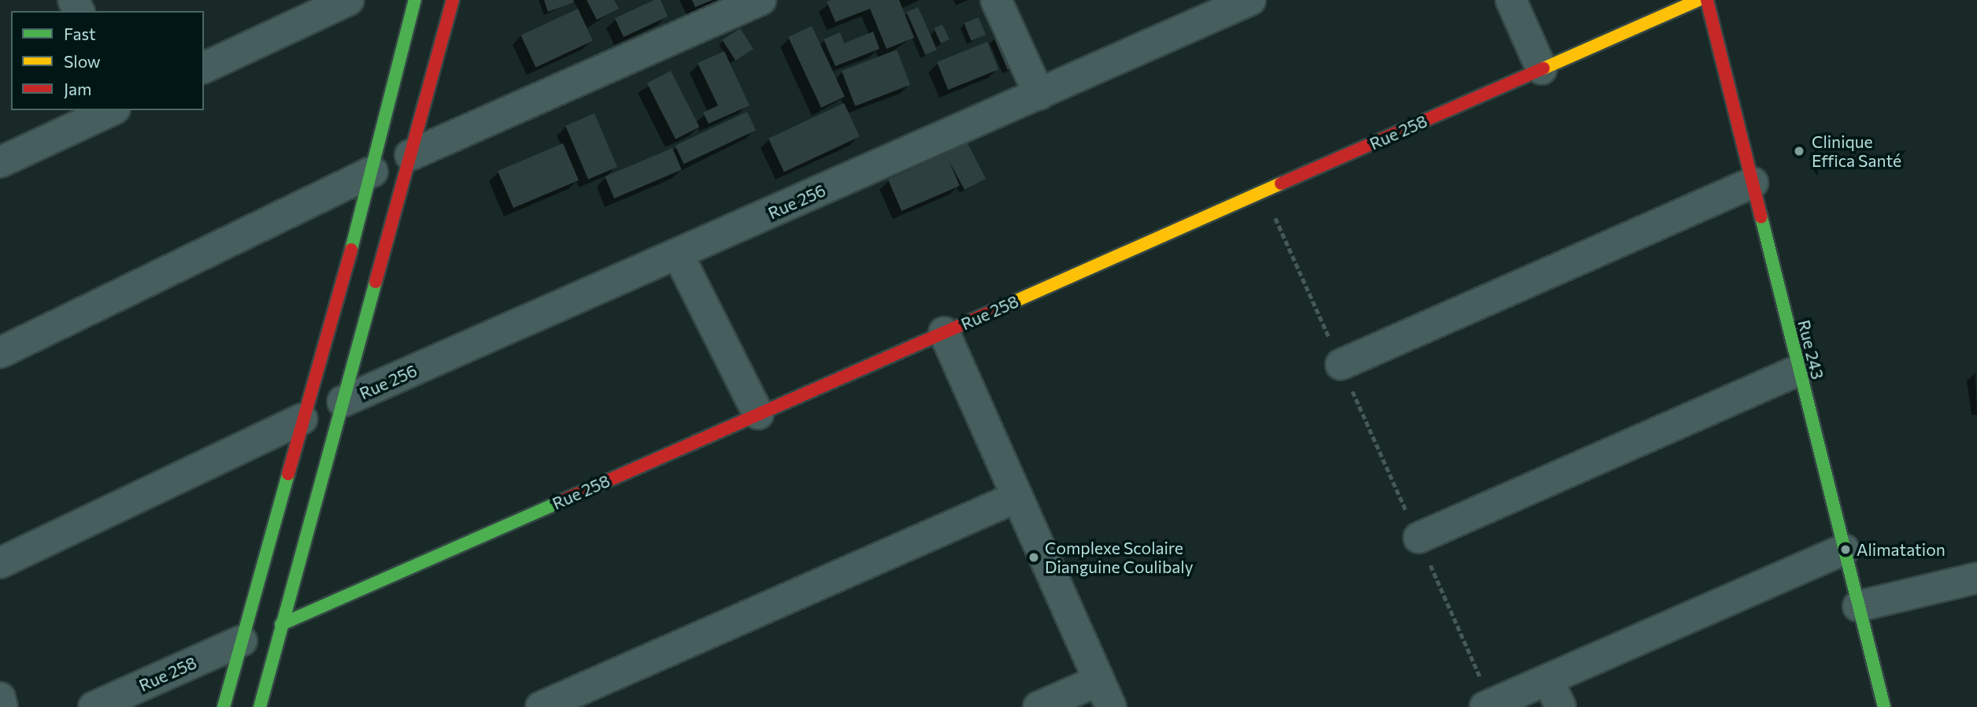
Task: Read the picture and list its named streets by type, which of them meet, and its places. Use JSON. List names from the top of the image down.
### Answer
{
  "streets": {
    "street": ["Rue 258", "Rue 256", "Rue 243"]
  },
  "places": ["Clinique Effica Santé", "Alimatation", "Complexe Scolaire Dianguine Coulibaly"],
  "legend": ["Fast", "Slow", "Jam"]
}
